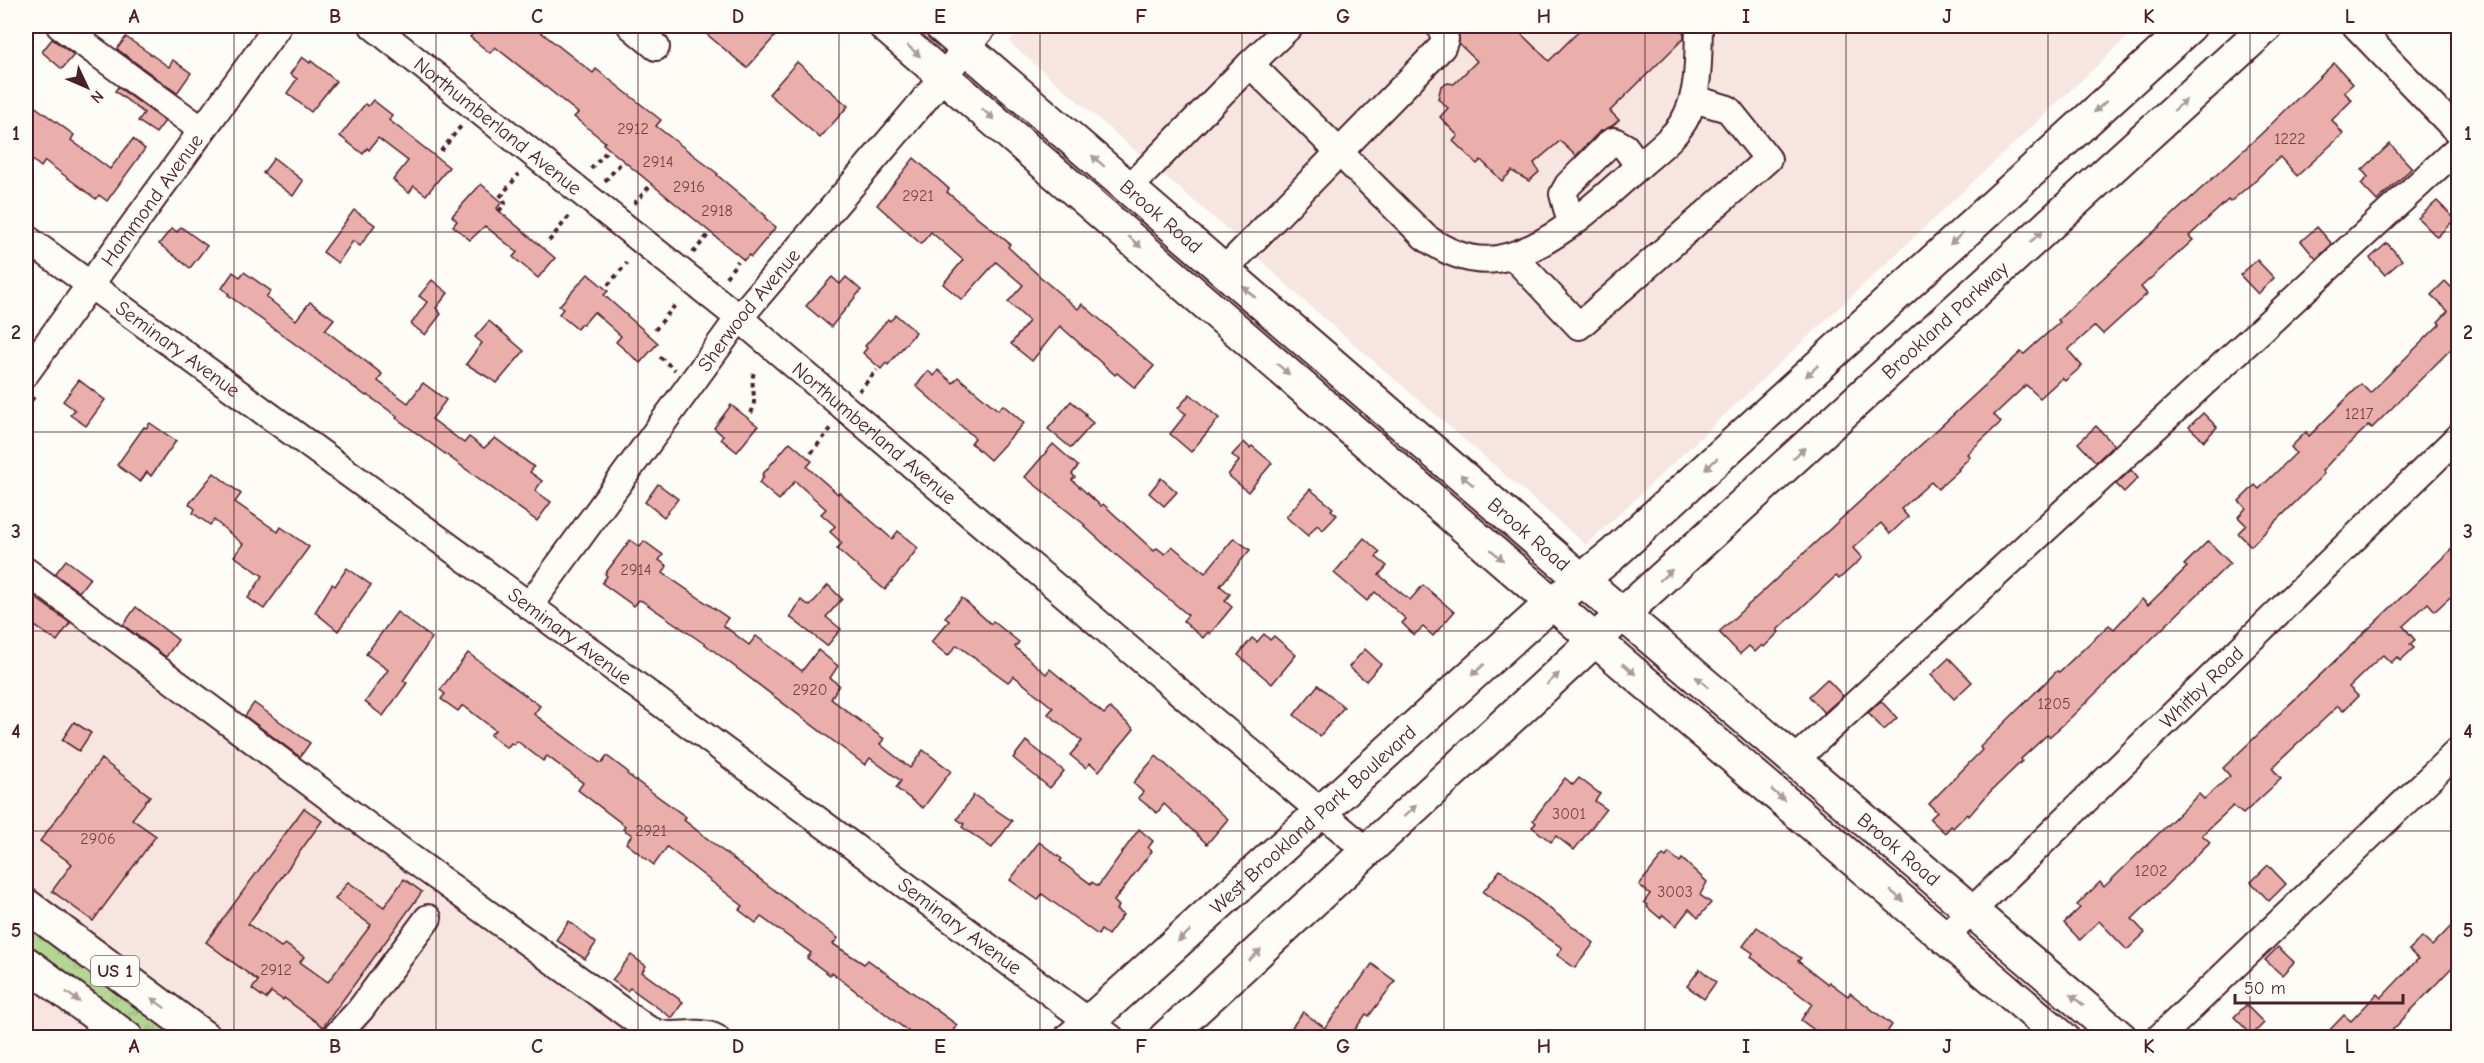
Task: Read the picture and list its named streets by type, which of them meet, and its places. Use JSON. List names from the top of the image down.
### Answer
{
  "streets": {
    "main road": [
      "Brook Road",
      "Brookland Parkway",
      "West Brookland Park Boulevard",
      "US 1"
    ],
    "street": [
      "Northumberland Avenue",
      "Hammond Avenue",
      "Sherwood Avenue",
      "Seminary Avenue",
      "Whitby Road"
    ]
  },
  "crossings": [
    ["Northumberland Avenue", "Sherwood Avenue"],
    ["Northumberland Avenue", "West Brookland Park Boulevard"],
    ["Hammond Avenue", "Seminary Avenue"],
    ["Brook Road", "Sherwood Avenue"],
    ["Brook Road", "Brookland Parkway"],
    ["Brook Road", "Whitby Road"],
    ["Brook Road", "West Brookland Park Boulevard"],
    ["Sherwood Avenue", "Seminary Avenue"],
    ["Seminary Avenue", "West Brookland Park Boulevard"]
  ],
  "house_numbers": [
    "2912",
    "1222",
    "2914",
    "2916",
    "2921",
    "2918",
    "1217",
    "2914",
    "2920",
    "1205",
    "3001",
    "2921",
    "2906",
    "1202",
    "3003",
    "2912"
  ],
  "scale_bar": "50 m",
  "north": "bottom right",
  "grid": {
    "columns": [
      "A",
      "B",
      "C",
      "D",
      "E",
      "F",
      "G",
      "H",
      "I",
      "J",
      "K",
      "L"
    ],
    "rows": [
      "1",
      "2",
      "3",
      "4",
      "5"
    ]
  }
}
